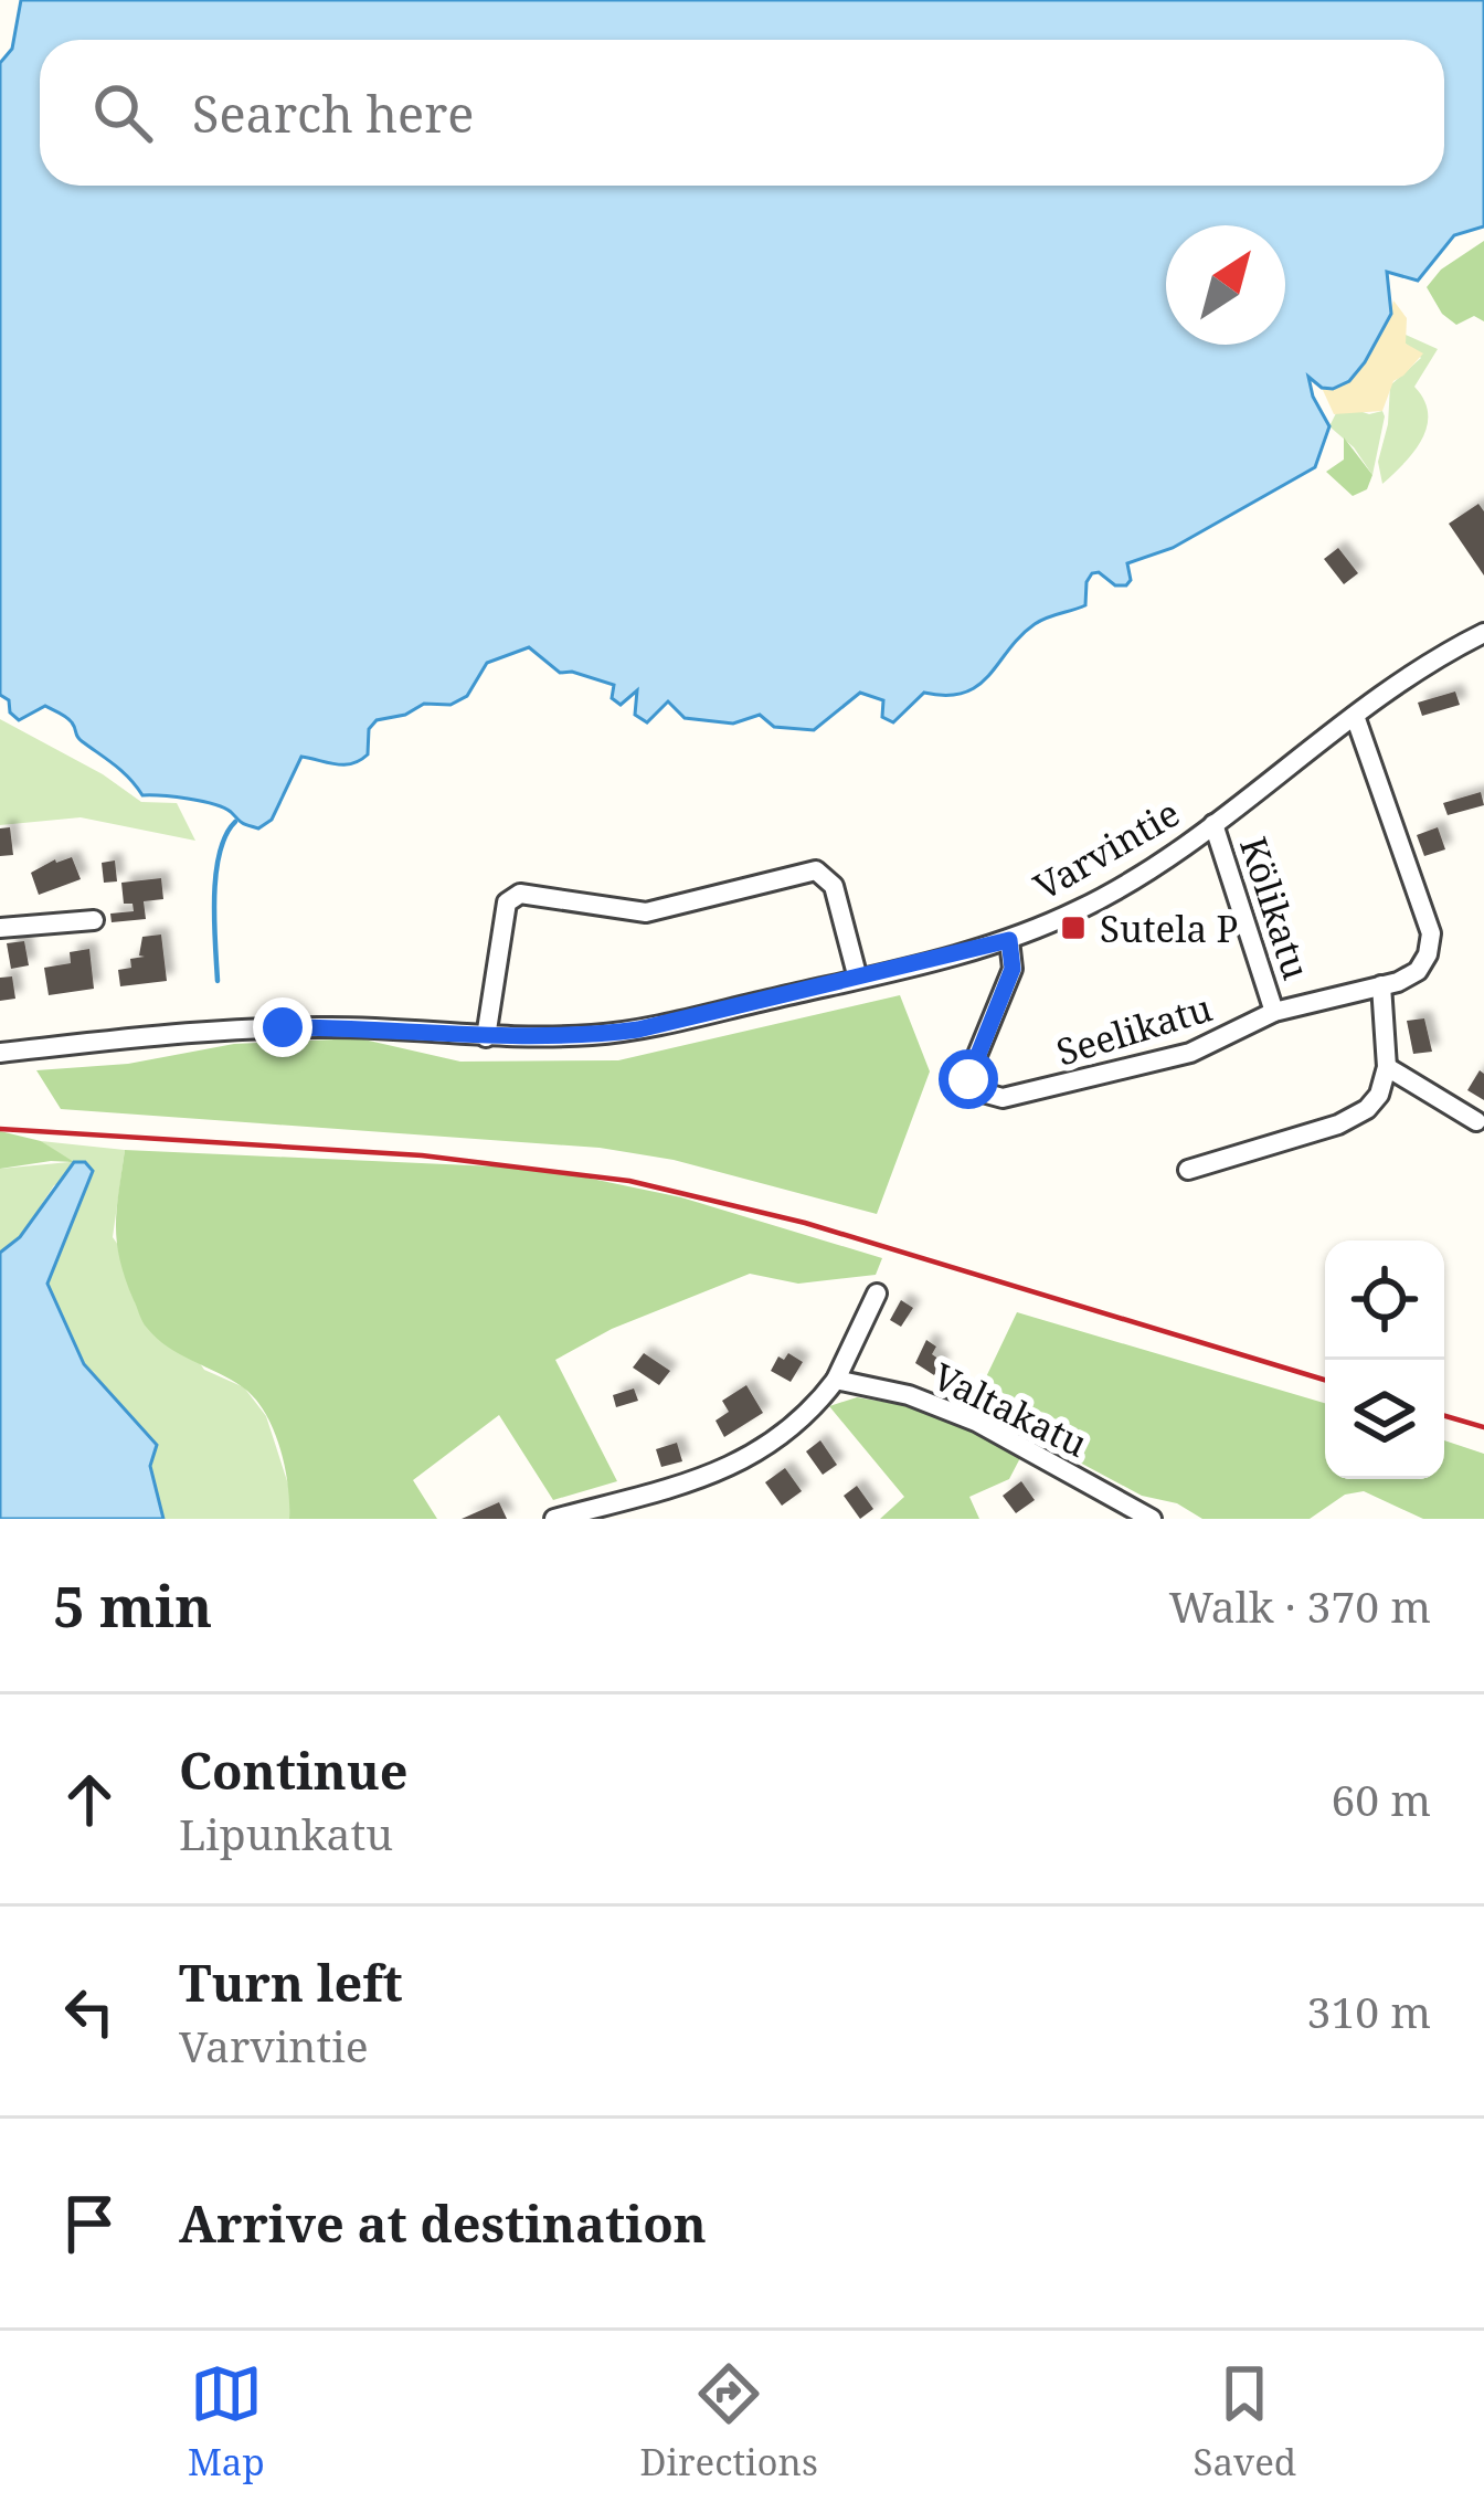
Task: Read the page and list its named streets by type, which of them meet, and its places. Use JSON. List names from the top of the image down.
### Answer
{
  "streets": {
    "street": [
      "Varvintie",
      "Kölikatu",
      "Seelikatu",
      "Valtakatu"
    ]
  },
  "crossings": [
    ["Varvintie", "Kölikatu"],
    ["Varvintie", "Seelikatu"],
    ["Kölikatu", "Seelikatu"]
  ],
  "places": {
    "transit": ["Sutela P"]
  },
  "north": "top right",
  "page": {
    "search": "Search here",
    "heading": ["5 min", "Walk · 370 m"],
    "list": [
      ["Continue", "Lipunkatu", "60 m"],
      ["Turn left", "Varvintie", "310 m"],
      "Arrive at destination"
    ],
    "nav": ["Map", "Directions", "Saved"]
  }
}
